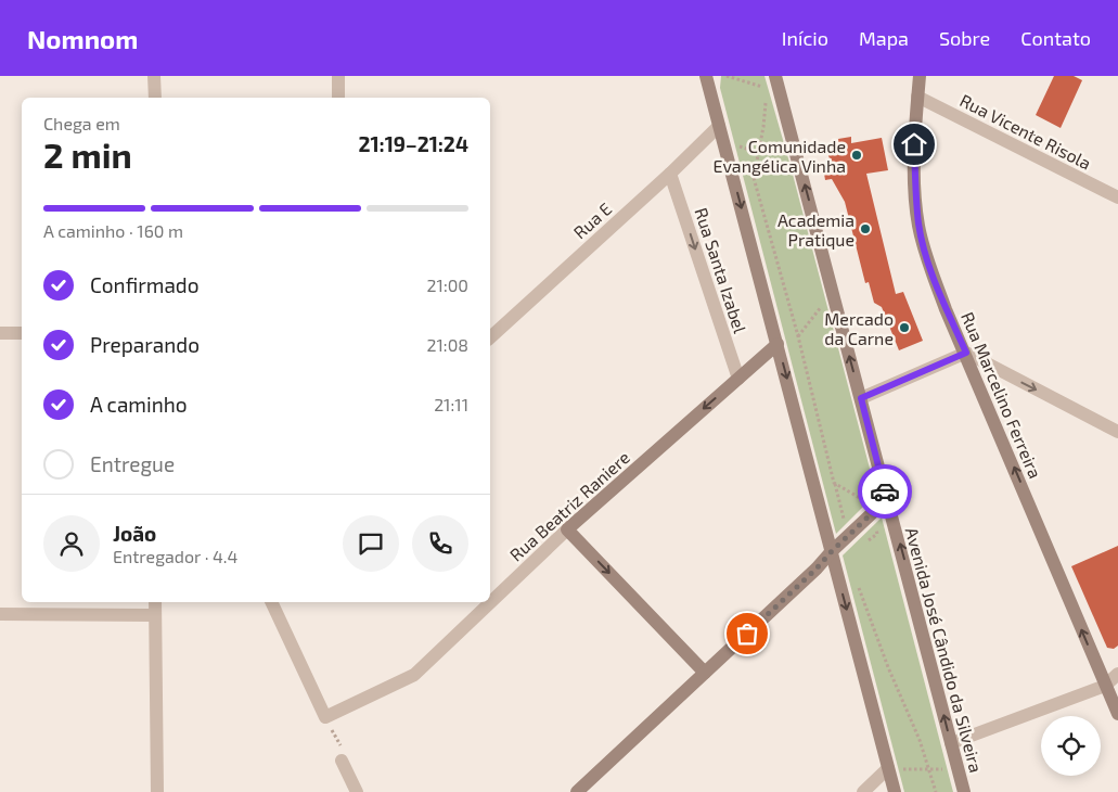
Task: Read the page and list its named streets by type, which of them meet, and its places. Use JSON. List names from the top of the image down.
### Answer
{
  "streets": {
    "street": [
      "Rua Vicente Risola",
      "Rua E",
      "Rua Santa Izabel",
      "Rua Marcelino Ferreira",
      "Rua Beatriz Raniere",
      "Avenida José Cândido da Silveira"
    ]
  },
  "crossings": [
    ["Rua Vicente Risola", "Rua Marcelino Ferreira"],
    ["Rua E", "Rua Santa Izabel"],
    ["Rua Santa Izabel", "Rua Beatriz Raniere"]
  ],
  "one_way": ["Rua Marcelino Ferreira"],
  "places": ["Comunidade Evangélica Vinha", "Academia Pratique", "Mercado da Carne"],
  "page": {
    "header": "Nomnom",
    "nav": [
      "Início",
      "Mapa",
      "Sobre",
      "Contato"
    ],
    "heading": ["2 min", "Chega em", "21:19–21:24"],
    "panel": ["João", "Entregador · 4.4"],
    "bar": "A caminho · 160 m",
    "list": [
      ["Confirmado", "21:00"],
      ["Preparando", "21:08"],
      ["A caminho", "21:11"],
      "Entregue"
    ]
  }
}
